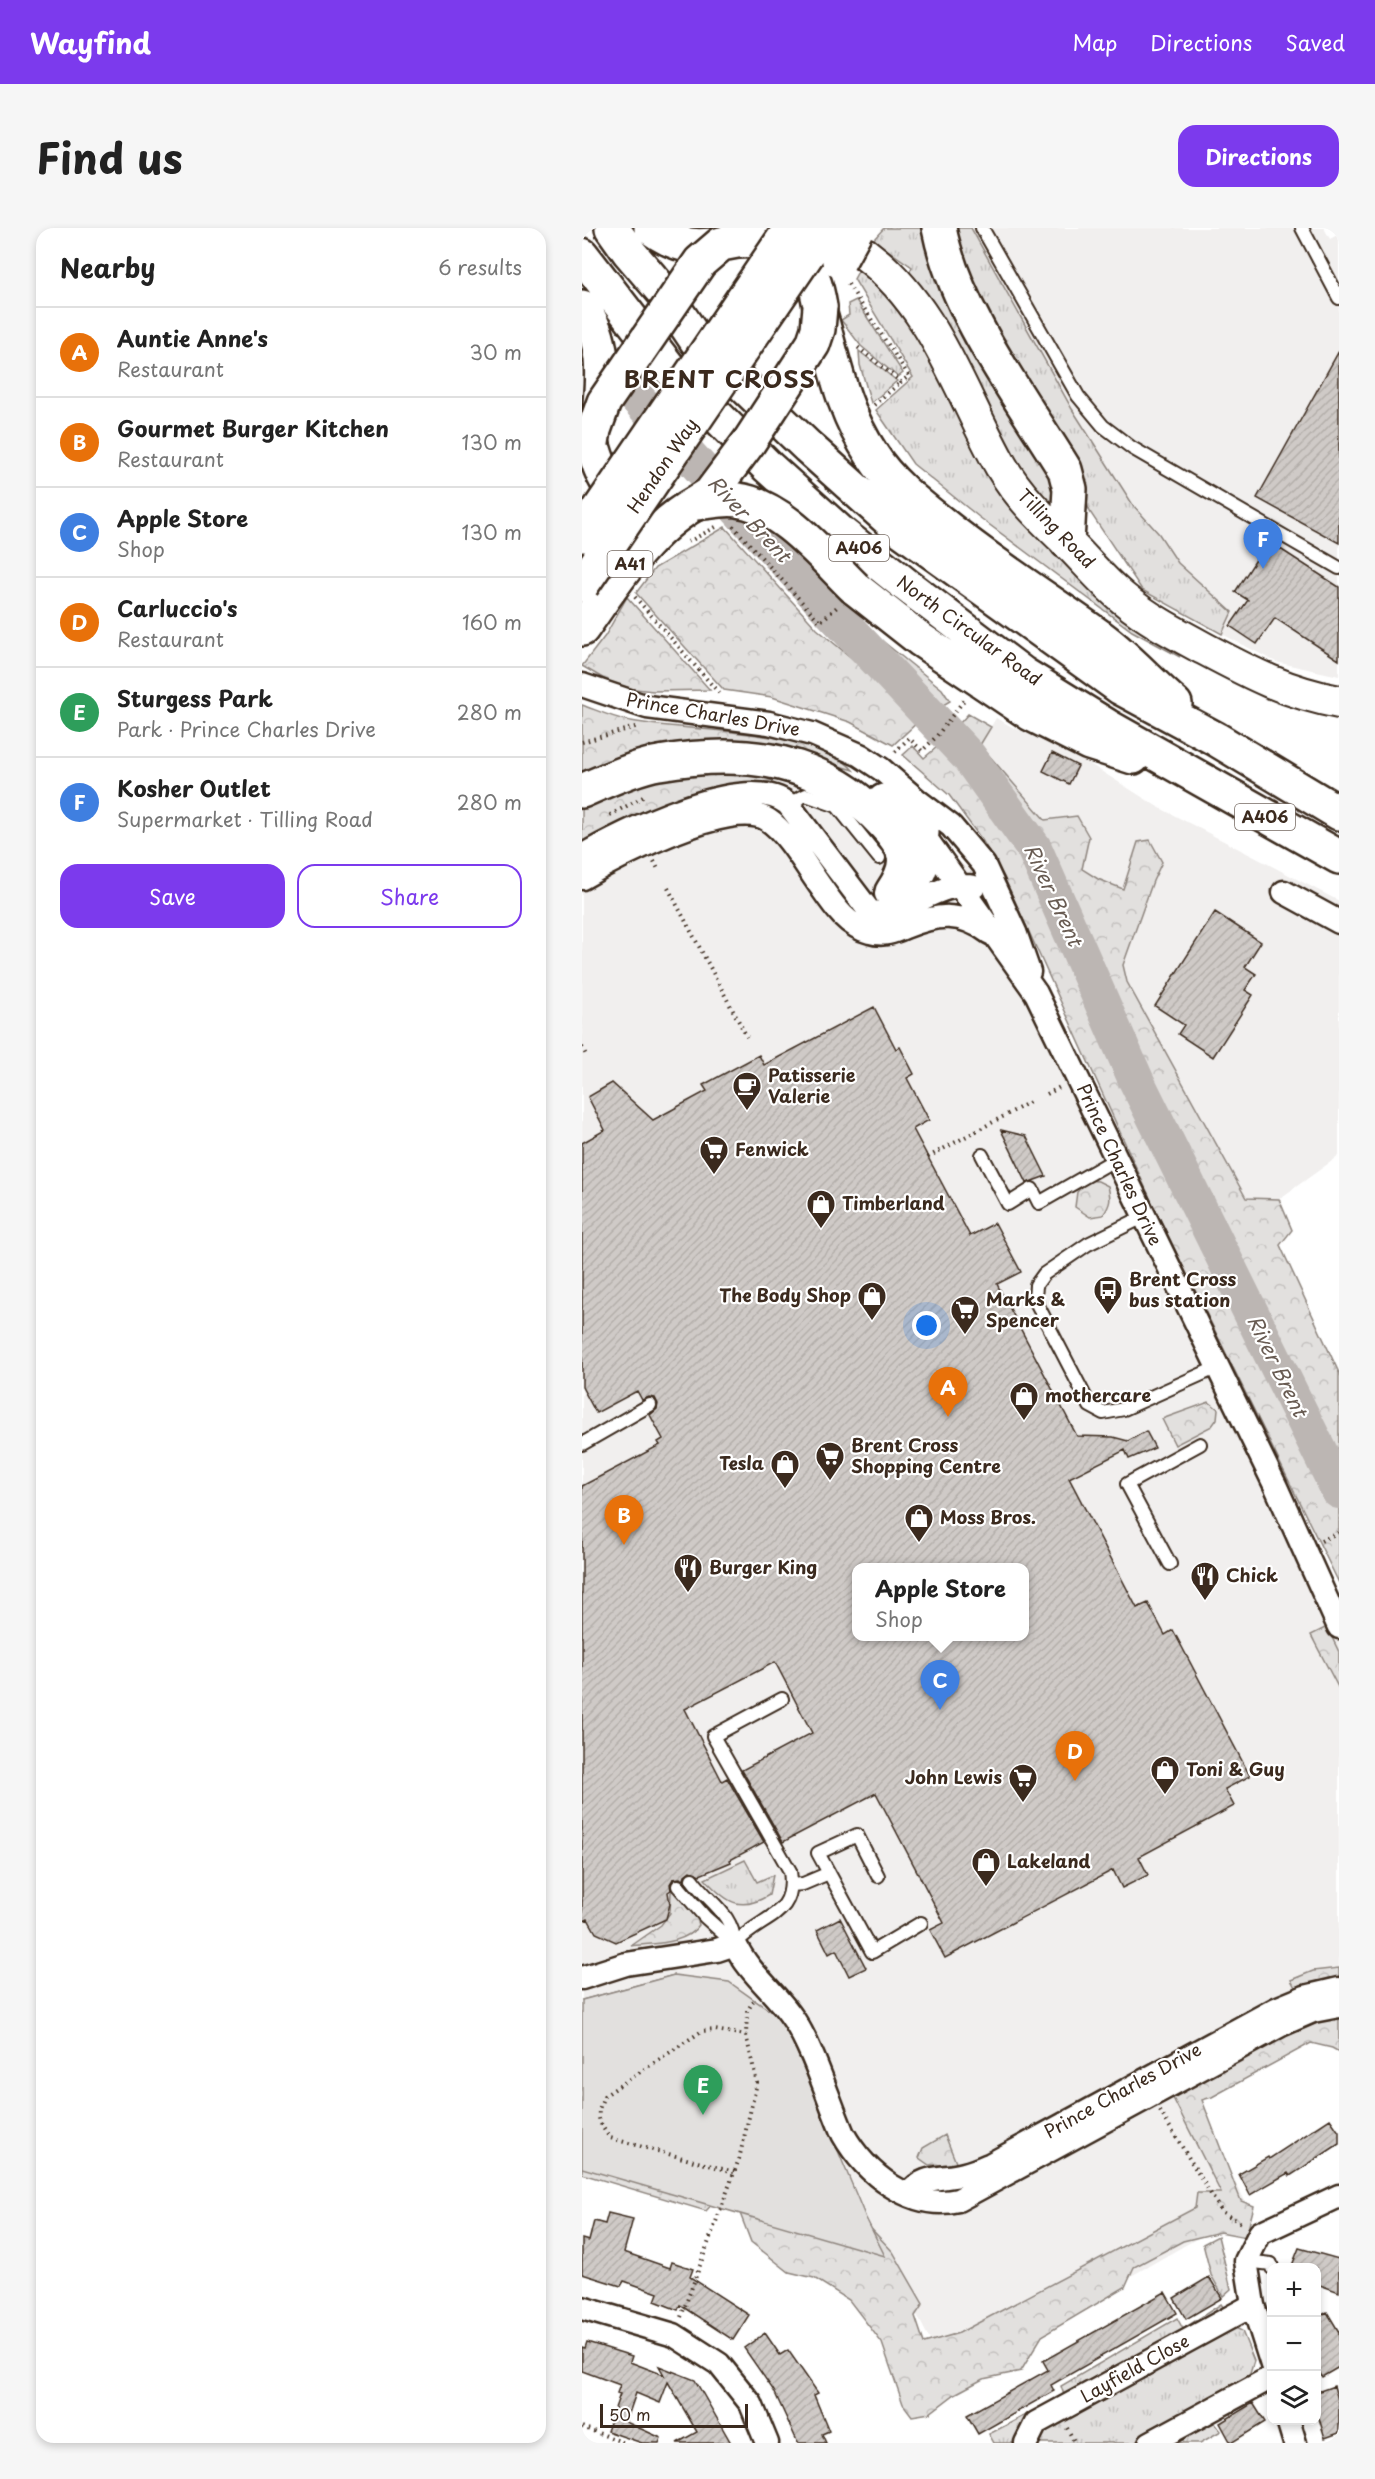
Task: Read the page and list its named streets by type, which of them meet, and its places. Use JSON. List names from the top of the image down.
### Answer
{
  "streets": {
    "highway": [
      "Hendon Way",
      "A406",
      "A41",
      "North Circular Road"
    ],
    "street": ["Tilling Road", "Prince Charles Drive", "Layfield Close"]
  },
  "crossings": [
    ["Hendon Way", "Tilling Road"],
    ["A406", "A41"],
    ["A406", "North Circular Road"]
  ],
  "districts": ["BRENT CROSS"],
  "water": ["River Brent"],
  "places": {
    "cafe": ["Patisserie Valerie"],
    "supermarket": [
      "Fenwick",
      "Marks & Spencer",
      "Brent Cross Shopping Centre",
      "John Lewis"
    ],
    "shop": [
      "Timberland",
      "The Body Shop",
      "mothercare",
      "Tesla",
      "Moss Bros.",
      "Toni & Guy",
      "Lakeland"
    ],
    "bus stop": ["Brent Cross bus station"],
    "restaurant": ["Burger King", "Chick"]
  },
  "scale_bar": "50 m",
  "page": {
    "header": "Wayfind",
    "nav": ["Map", "Directions", "Saved"],
    "title": "Find us",
    "buttons": [
      "Directions",
      ["Save", "Share"]
    ],
    "heading": ["Nearby", "6 results"],
    "list": [
      {
        "mark": "A",
        "name": "Auntie Anne's",
        "note": "Restaurant",
        "value": "30 m"
      },
      {
        "mark": "B",
        "name": "Gourmet Burger Kitchen",
        "note": "Restaurant",
        "value": "130 m"
      },
      {
        "mark": "C",
        "name": "Apple Store",
        "note": "Shop",
        "value": "130 m"
      },
      {
        "mark": "D",
        "name": "Carluccio's",
        "note": "Restaurant",
        "value": "160 m"
      },
      {
        "mark": "E",
        "name": "Sturgess Park",
        "note": "Park · Prince Charles Drive",
        "value": "280 m"
      },
      {
        "mark": "F",
        "name": "Kosher Outlet",
        "note": "Supermarket · Tilling Road",
        "value": "280 m"
      }
    ],
    "pins": [
      "F",
      "A",
      "B",
      "C",
      "D",
      "E"
    ],
    "popup": ["Apple Store", "Shop"],
    "map_buttons": ["+", "−"],
    "scale": "50 m"
  }
}
